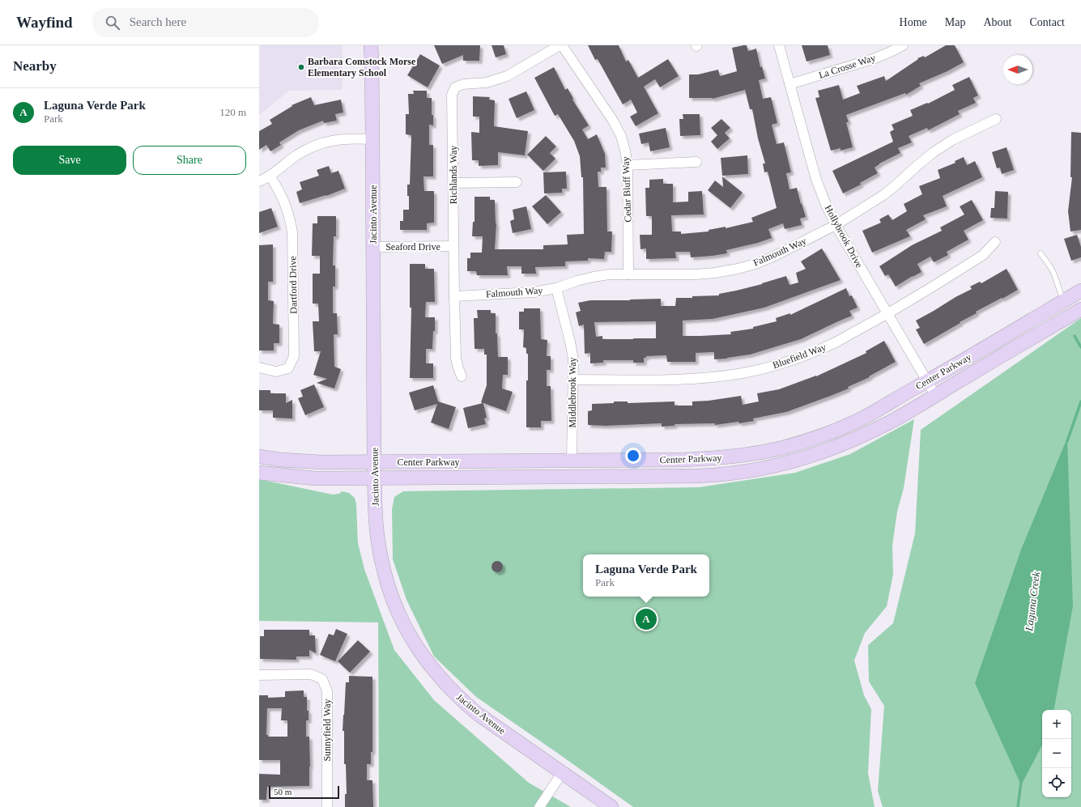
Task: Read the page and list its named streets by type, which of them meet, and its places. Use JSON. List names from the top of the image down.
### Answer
{
  "streets": {
    "main road": ["Jacinto Avenue", "Center Parkway"],
    "street": [
      "La Crosse Way",
      "Richlands Way",
      "Cedar Bluff Way",
      "Hollybrook Drive",
      "Seaford Drive",
      "Falmouth Way",
      "Dartford Drive",
      "Bluefield Way",
      "Middlebrook Way",
      "Sunnyfield Way"
    ]
  },
  "crossings": [
    ["La Crosse Way", "Hollybrook Drive"],
    ["Richlands Way", "Cedar Bluff Way"],
    ["Richlands Way", "Seaford Drive"],
    ["Richlands Way", "Falmouth Way"],
    ["Cedar Bluff Way", "Falmouth Way"],
    ["Jacinto Avenue", "Seaford Drive"],
    ["Jacinto Avenue", "Center Parkway"],
    ["Hollybrook Drive", "Falmouth Way"],
    ["Hollybrook Drive", "Bluefield Way"],
    ["Hollybrook Drive", "Center Parkway"],
    ["Falmouth Way", "Middlebrook Way"],
    ["Bluefield Way", "Middlebrook Way"],
    ["Center Parkway", "Middlebrook Way"]
  ],
  "water": ["Laguna Creek"],
  "places": ["Barbara Comstock Morse Elementary School"],
  "scale_bar": "50 m",
  "north": "left",
  "page": {
    "header": "Wayfind",
    "search": "Search here",
    "nav": [
      "Home",
      "Map",
      "About",
      "Contact"
    ],
    "heading": "Nearby",
    "list": [
      {
        "mark": "A",
        "name": "Laguna Verde Park",
        "note": "Park",
        "value": "120 m"
      }
    ],
    "buttons": ["Save", "Share"],
    "popup": ["Laguna Verde Park", "Park"],
    "pins": "A",
    "map_buttons": ["+", "−"],
    "scale": "50 m"
  }
}
